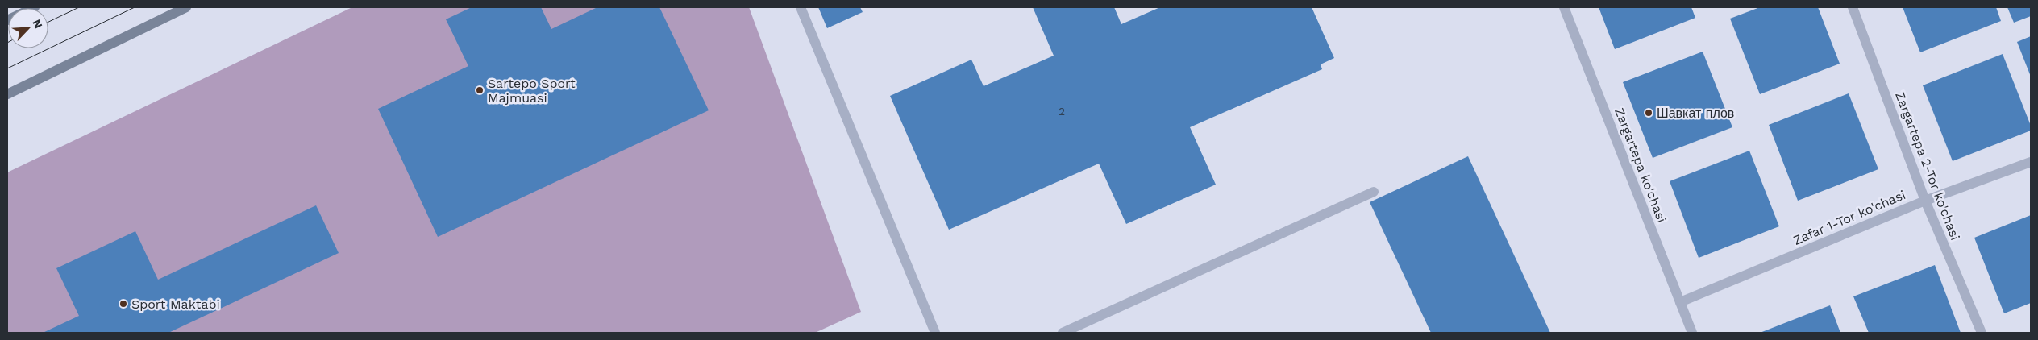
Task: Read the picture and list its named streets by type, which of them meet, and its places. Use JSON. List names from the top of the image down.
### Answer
{
  "streets": {
    "street": ["Zargartepa ko'chasi", "Zargartepa 2-Tor ko'chasi", "Zafar 1-Tor ko'chasi"]
  },
  "crossings": [
    ["Zargartepa ko'chasi", "Zafar 1-Tor ko'chasi"],
    ["Zargartepa 2-Tor ko'chasi", "Zafar 1-Tor ko'chasi"]
  ],
  "places": ["Sartepo Sport Majmuasi", "Шавкат плов", "Sport Maktabi"],
  "house_numbers": ["2"],
  "north": "top right"
}
